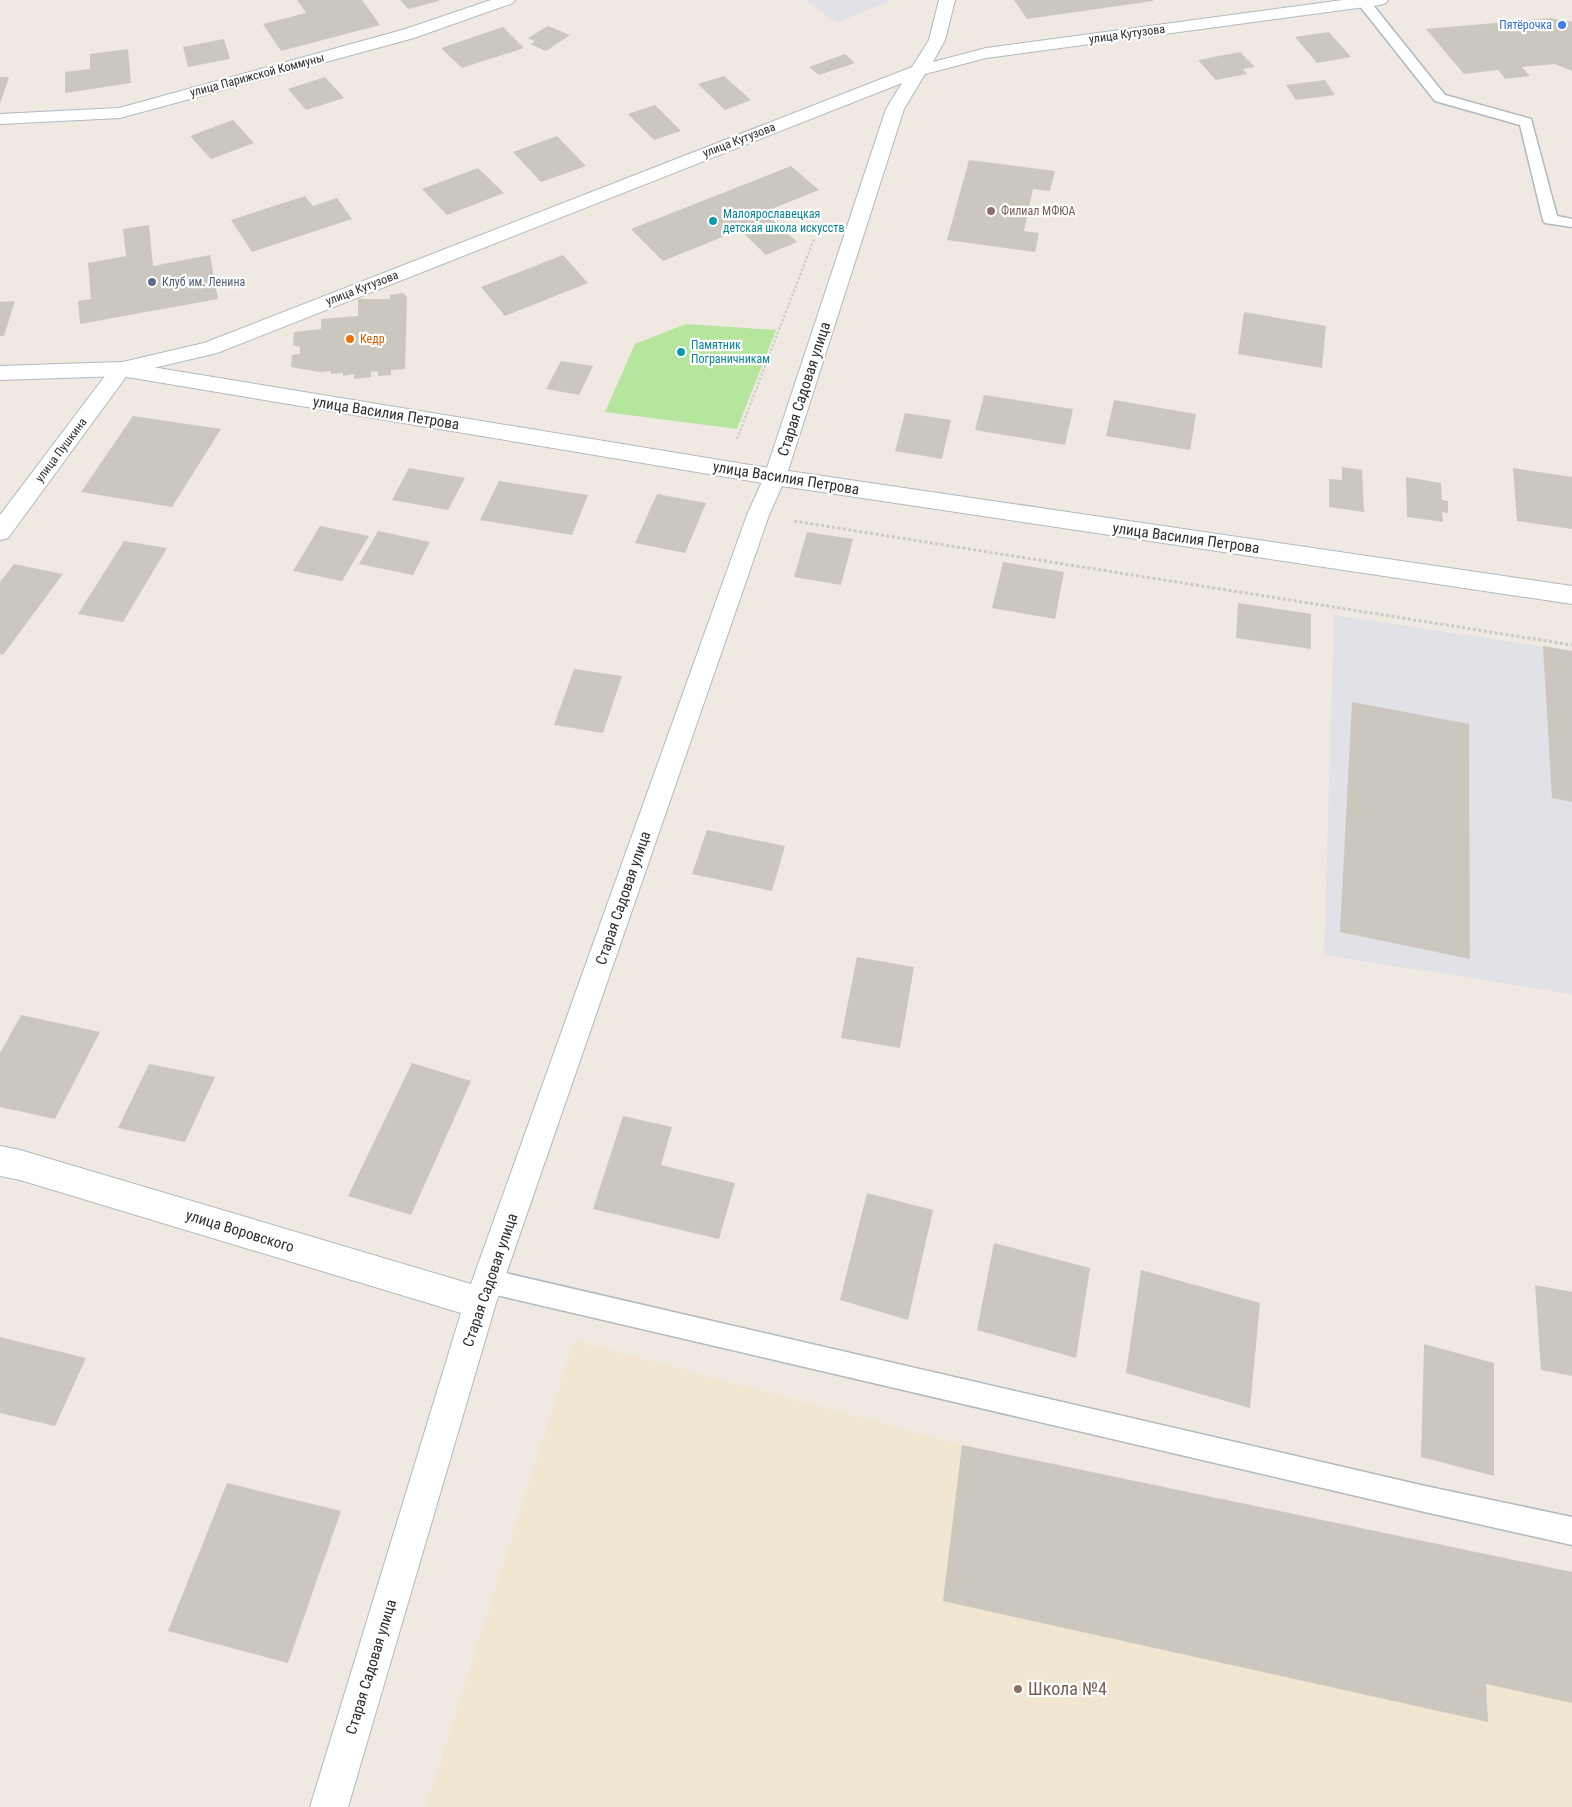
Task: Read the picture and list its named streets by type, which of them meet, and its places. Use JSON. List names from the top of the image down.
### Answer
{
  "streets": {
    "street": [
      "улица Кутузова",
      "улица Парижской Коммуны",
      "Старая Садовая улица",
      "улица Василия Петрова",
      "улица Пушкина",
      "улица Воровского"
    ]
  },
  "crossings": [
    ["улица Кутузова", "Старая Садовая улица"],
    ["улица Кутузова", "улица Василия Петрова"],
    ["улица Кутузова", "улица Пушкина"],
    ["Старая Садовая улица", "улица Василия Петрова"],
    ["Старая Садовая улица", "улица Воровского"],
    ["улица Василия Петрова", "улица Пушкина"]
  ],
  "places": [
    "Пятёрочка",
    "Филиал МФЮА",
    "Малоярославецкая детская школа искусств",
    "Клуб им. Ленина",
    "Кедр",
    "Памятник Пограничникам",
    "Школа №4"
  ]
}
